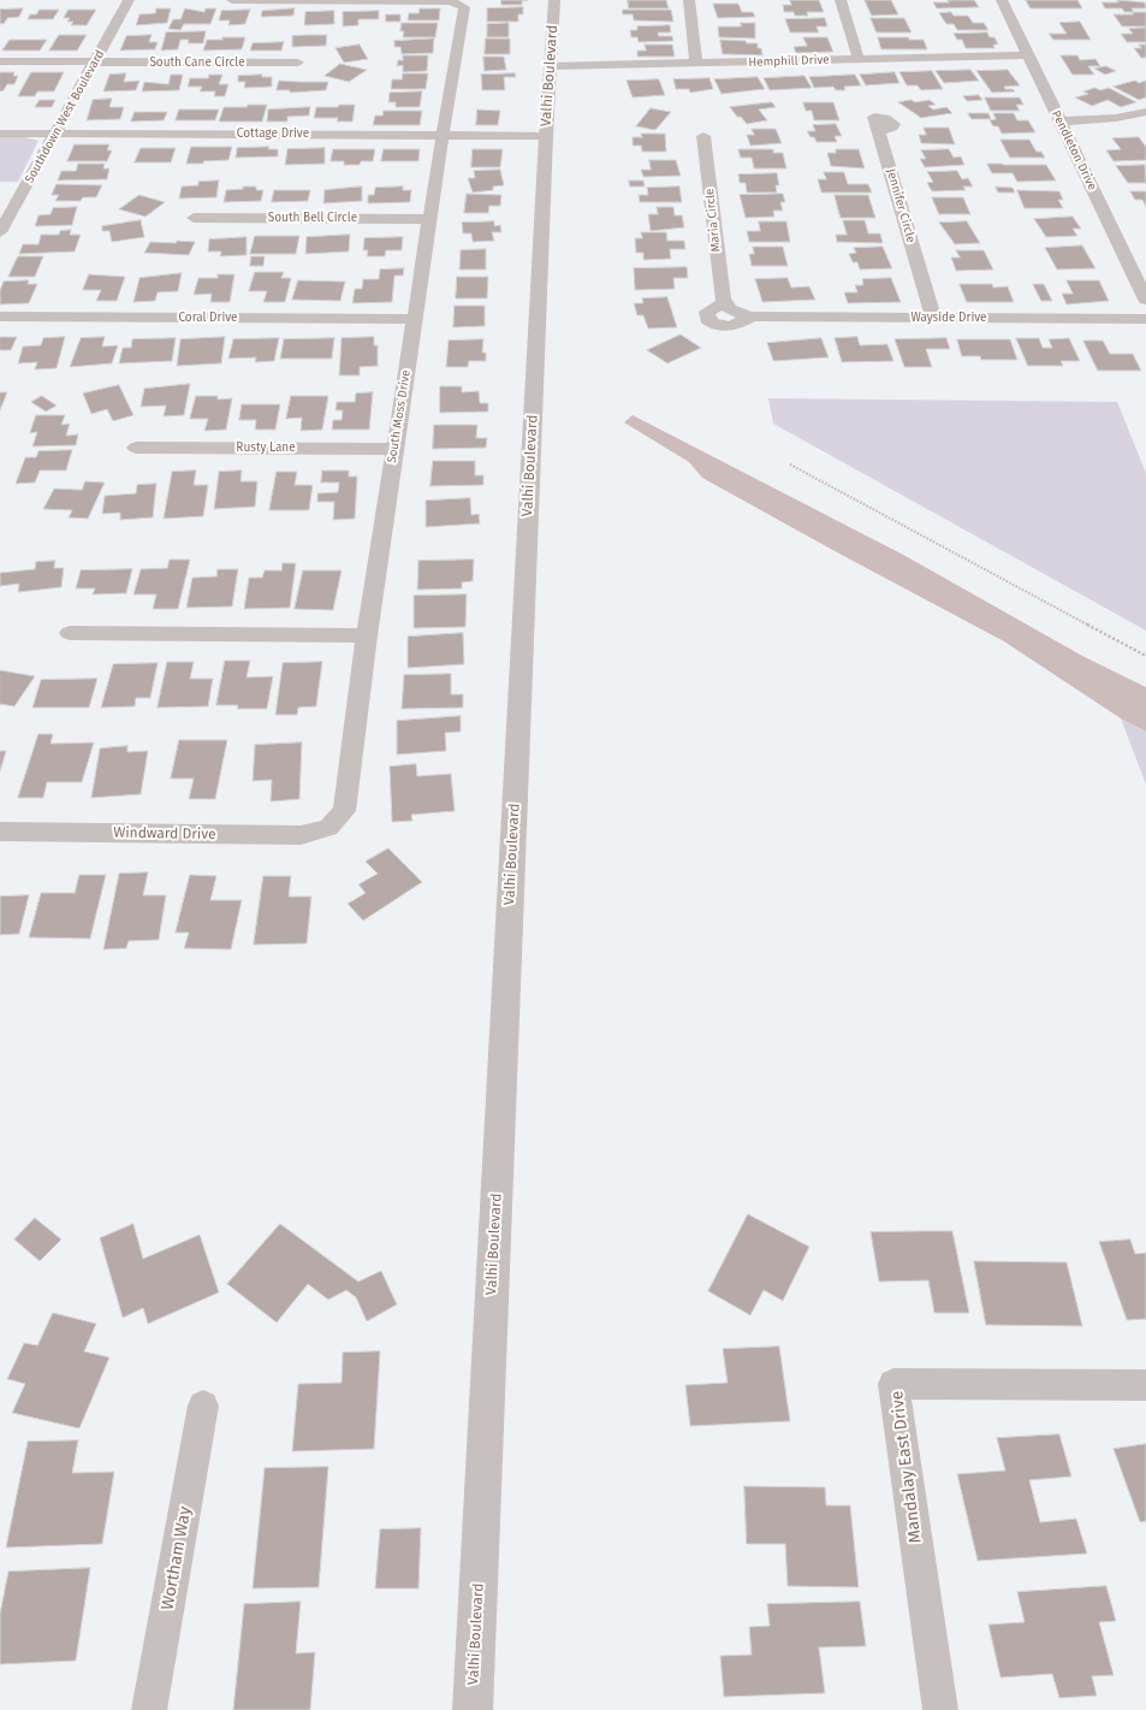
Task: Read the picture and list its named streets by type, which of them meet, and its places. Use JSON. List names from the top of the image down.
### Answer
{
  "streets": {
    "street": [
      "Hemphill Drive",
      "South Cane Circle",
      "Valhi Boulevard",
      "Southdown West Boulevard",
      "Cottage Drive",
      "Pendleton Drive",
      "Jennifer Circle",
      "South Bell Circle",
      "Maria Circle",
      "Coral Drive",
      "Wayside Drive",
      "South Moss Drive",
      "Rusty Lane",
      "Windward Drive",
      "Mandalay East Drive",
      "Wortham Way"
    ]
  },
  "crossings": [
    ["Hemphill Drive", "Valhi Boulevard"],
    ["Hemphill Drive", "Pendleton Drive"],
    ["South Cane Circle", "Southdown West Boulevard"],
    ["Valhi Boulevard", "Cottage Drive"],
    ["Southdown West Boulevard", "Cottage Drive"],
    ["Cottage Drive", "South Moss Drive"],
    ["Jennifer Circle", "Wayside Drive"],
    ["South Bell Circle", "South Moss Drive"],
    ["Coral Drive", "South Moss Drive"],
    ["South Moss Drive", "Rusty Lane"],
    ["South Moss Drive", "Windward Drive"]
  ]
}
